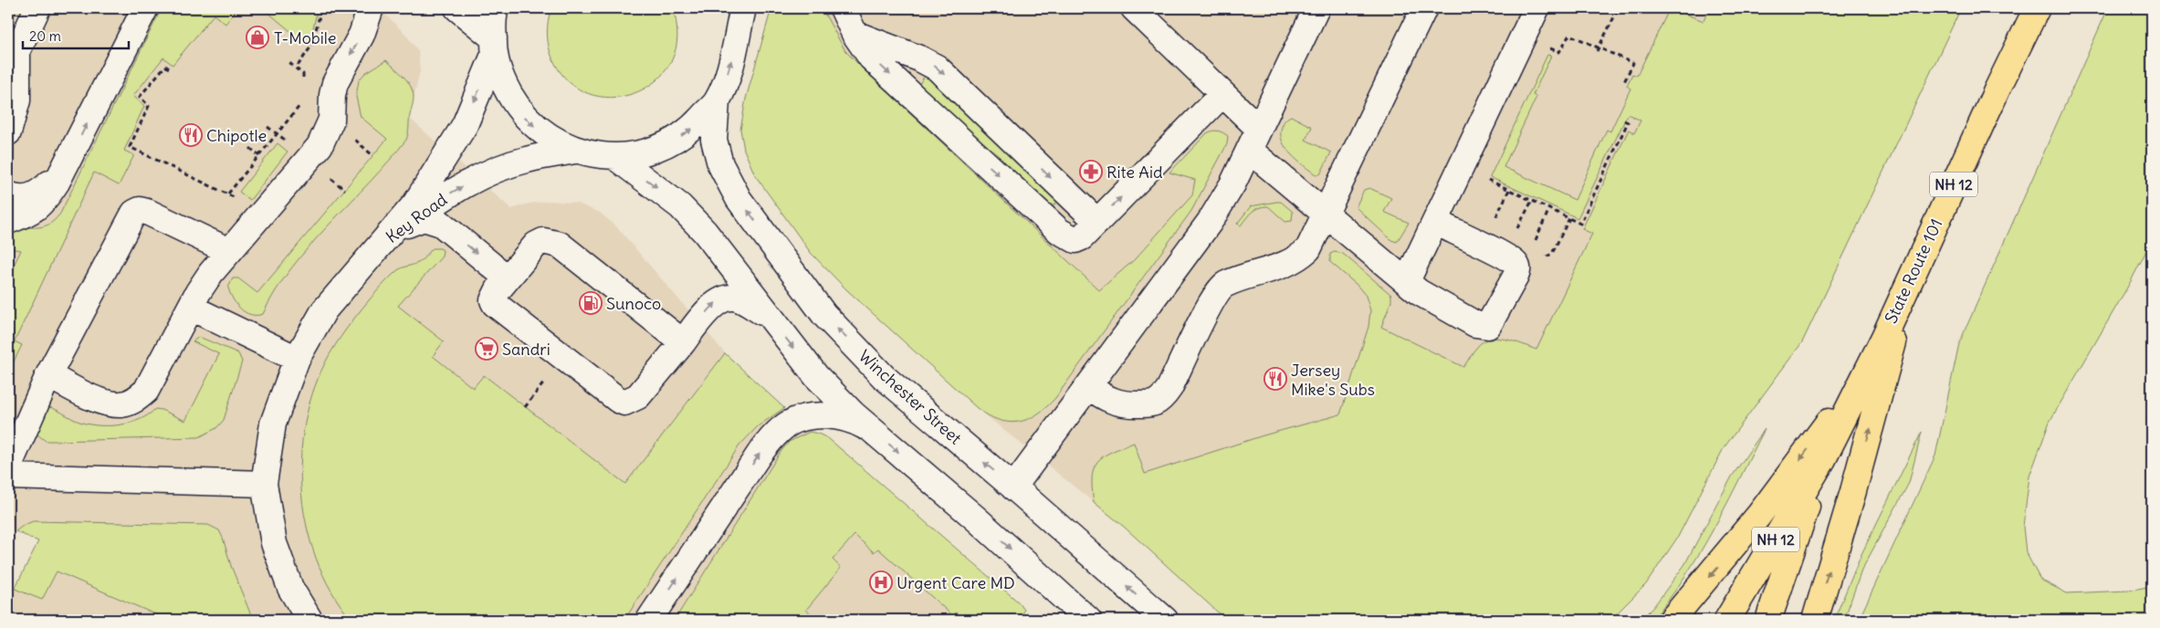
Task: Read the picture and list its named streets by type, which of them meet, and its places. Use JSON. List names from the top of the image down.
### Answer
{
  "streets": {
    "highway": ["NH 12", "State Route 101"],
    "street": ["Key Road", "Winchester Street"]
  },
  "places": {
    "shop": ["T-Mobile"],
    "restaurant": ["Chipotle", "Jersey Mike's Subs"],
    "pharmacy": ["Rite Aid"],
    "fuel station": ["Sunoco"],
    "supermarket": ["Sandri"],
    "hospital": ["Urgent Care MD"]
  },
  "scale_bar": "20 m"
}
